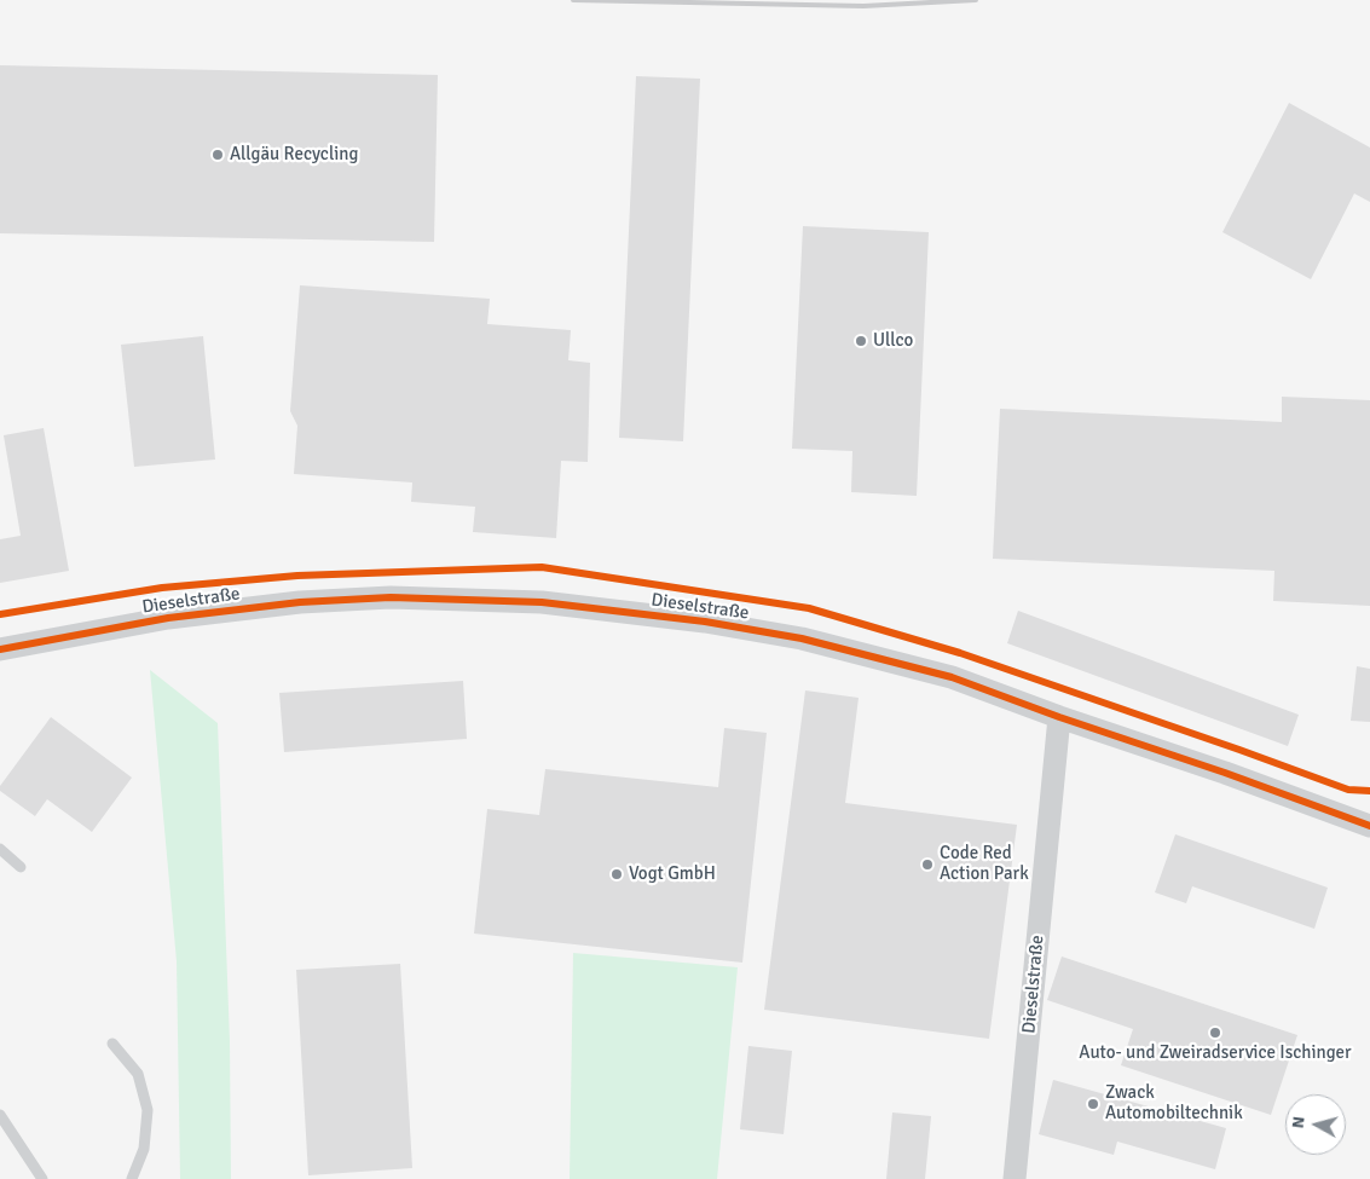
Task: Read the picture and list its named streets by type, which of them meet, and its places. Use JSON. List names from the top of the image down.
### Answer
{
  "streets": {
    "street": ["Dieselstraße"]
  },
  "places": [
    "Allgäu Recycling",
    "Ullco",
    "Code Red Action Park",
    "Vogt GmbH",
    "Auto- und Zweiradservice Ischinger",
    "Zwack Automobiltechnik"
  ],
  "north": "left"
}
